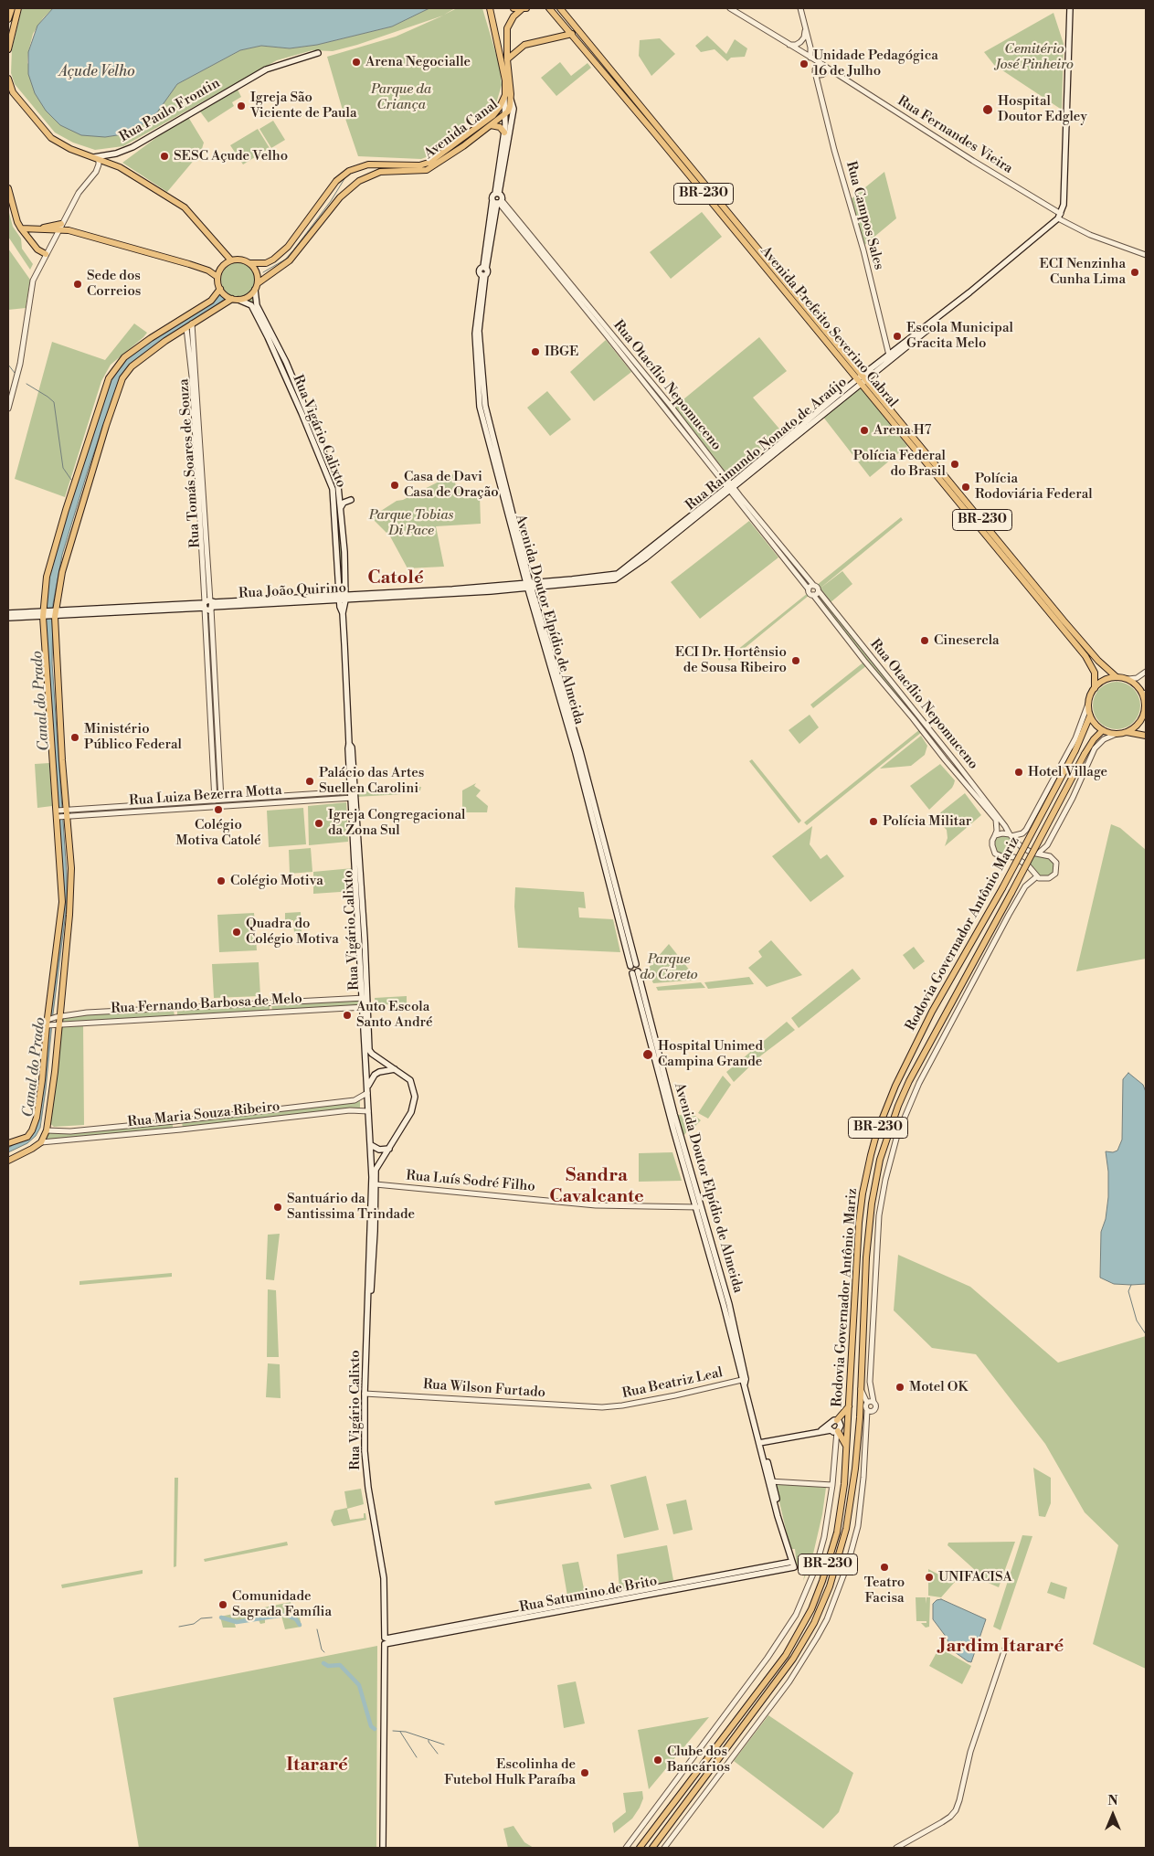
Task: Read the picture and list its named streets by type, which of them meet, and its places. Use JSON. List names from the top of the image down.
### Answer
{
  "streets": {
    "main road": [
      "Rua Paulo Frontin",
      "Avenida Canal",
      "BR-230",
      "Avenida Prefeito Severino Cabral",
      "Rua Vigário Calixto",
      "Rua Raimundo Nonato de Araújo",
      "Rua João Quirino",
      "Avenida Doutor Elpídio de Almeida",
      "Rodovia Governador Antônio Mariz",
      "Rua Satumino de Brito"
    ],
    "street": [
      "Rua Fernandes Vieira",
      "Rua Campos Sales",
      "Rua Otacílio Nepomuceno",
      "Rua Tomás Soares de Souza",
      "Rua Luiza Bezerra Motta",
      "Rua Fernando Barbosa de Melo",
      "Rua Maria Souza Ribeiro",
      "Rua Luís Sodré Filho",
      "Rua Beatriz Leal",
      "Rua Wilson Furtado"
    ]
  },
  "crossings": [
    ["Avenida Canal", "Rua Vigário Calixto"],
    ["Rua Fernandes Vieira", "Rua Campos Sales"],
    ["Rua Fernandes Vieira", "Rua Raimundo Nonato de Araújo"],
    ["Rua Campos Sales", "Rua Raimundo Nonato de Araújo"],
    ["Avenida Prefeito Severino Cabral", "Rua Raimundo Nonato de Araújo"],
    ["Avenida Prefeito Severino Cabral", "Rodovia Governador Antônio Mariz"],
    ["Rua Otacílio Nepomuceno", "Rua Raimundo Nonato de Araújo"],
    ["Rua Otacílio Nepomuceno", "Avenida Doutor Elpídio de Almeida"],
    ["Rua Vigário Calixto", "Rua João Quirino"],
    ["Rua Vigário Calixto", "Rua Luiza Bezerra Motta"],
    ["Rua Vigário Calixto", "Rua Fernando Barbosa de Melo"],
    ["Rua Vigário Calixto", "Rua Maria Souza Ribeiro"],
    ["Rua Vigário Calixto", "Rua Luís Sodré Filho"],
    ["Rua Vigário Calixto", "Rua Wilson Furtado"],
    ["Rua Vigário Calixto", "Rua Satumino de Brito"],
    ["Rua Raimundo Nonato de Araújo", "Rua João Quirino"],
    ["Rua Tomás Soares de Souza", "Rua João Quirino"],
    ["Rua Tomás Soares de Souza", "Rua Luiza Bezerra Motta"],
    ["Rua João Quirino", "Avenida Doutor Elpídio de Almeida"],
    ["Avenida Doutor Elpídio de Almeida", "Rua Luís Sodré Filho"],
    ["Avenida Doutor Elpídio de Almeida", "Rua Beatriz Leal"],
    ["Avenida Doutor Elpídio de Almeida", "Rua Satumino de Brito"],
    ["Rua Beatriz Leal", "Rua Wilson Furtado"]
  ],
  "districts": [
    "Catolé",
    "Sandra Cavalcante",
    "Jardim Itararé",
    "Itararé"
  ],
  "water": ["Açude Velho", "Canal do Prado"],
  "parks": [
    "Cemitério José Pinheiro",
    "Parque da Criança",
    "Parque Tobias Di Pace",
    "Parque do Coreto"
  ],
  "places": [
    "Arena Negocialle",
    "Unidade Pedagógica 16 de Julho",
    "Igreja São Viciente de Paula",
    "Hospital Doutor Edgley",
    "SESC Açude Velho",
    "ECI Nenzinha Cunha Lima",
    "Sede dos Correios",
    "Escola Municipal Gracita Melo",
    "IBGE",
    "Arena H7",
    "Polícia Federal do Brasil",
    "Casa de Davi Casa de Oração",
    "Polícia Rodoviária Federal",
    "Cinesercla",
    "ECI Dr. Hortênsio de Sousa Ribeiro",
    "Ministério Público Federal",
    "Hotel Village",
    "Palácio das Artes Suellen Carolini",
    "Colégio Motiva Catolé",
    "Polícia Militar",
    "Igreja Congregacional da Zona Sul",
    "Colégio Motiva",
    "Quadra do Colégio Motiva",
    "Auto Escola Santo André",
    "Hospital Unimed Campina Grande",
    "Santuário da Santissima Trindade",
    "Motel OK",
    "Teatro Facisa",
    "UNIFACISA",
    "Comunidade Sagrada Família",
    "Clube dos Bancários",
    "Escolinha de Futebol Hulk Paraíba"
  ],
  "north": "top"
}
